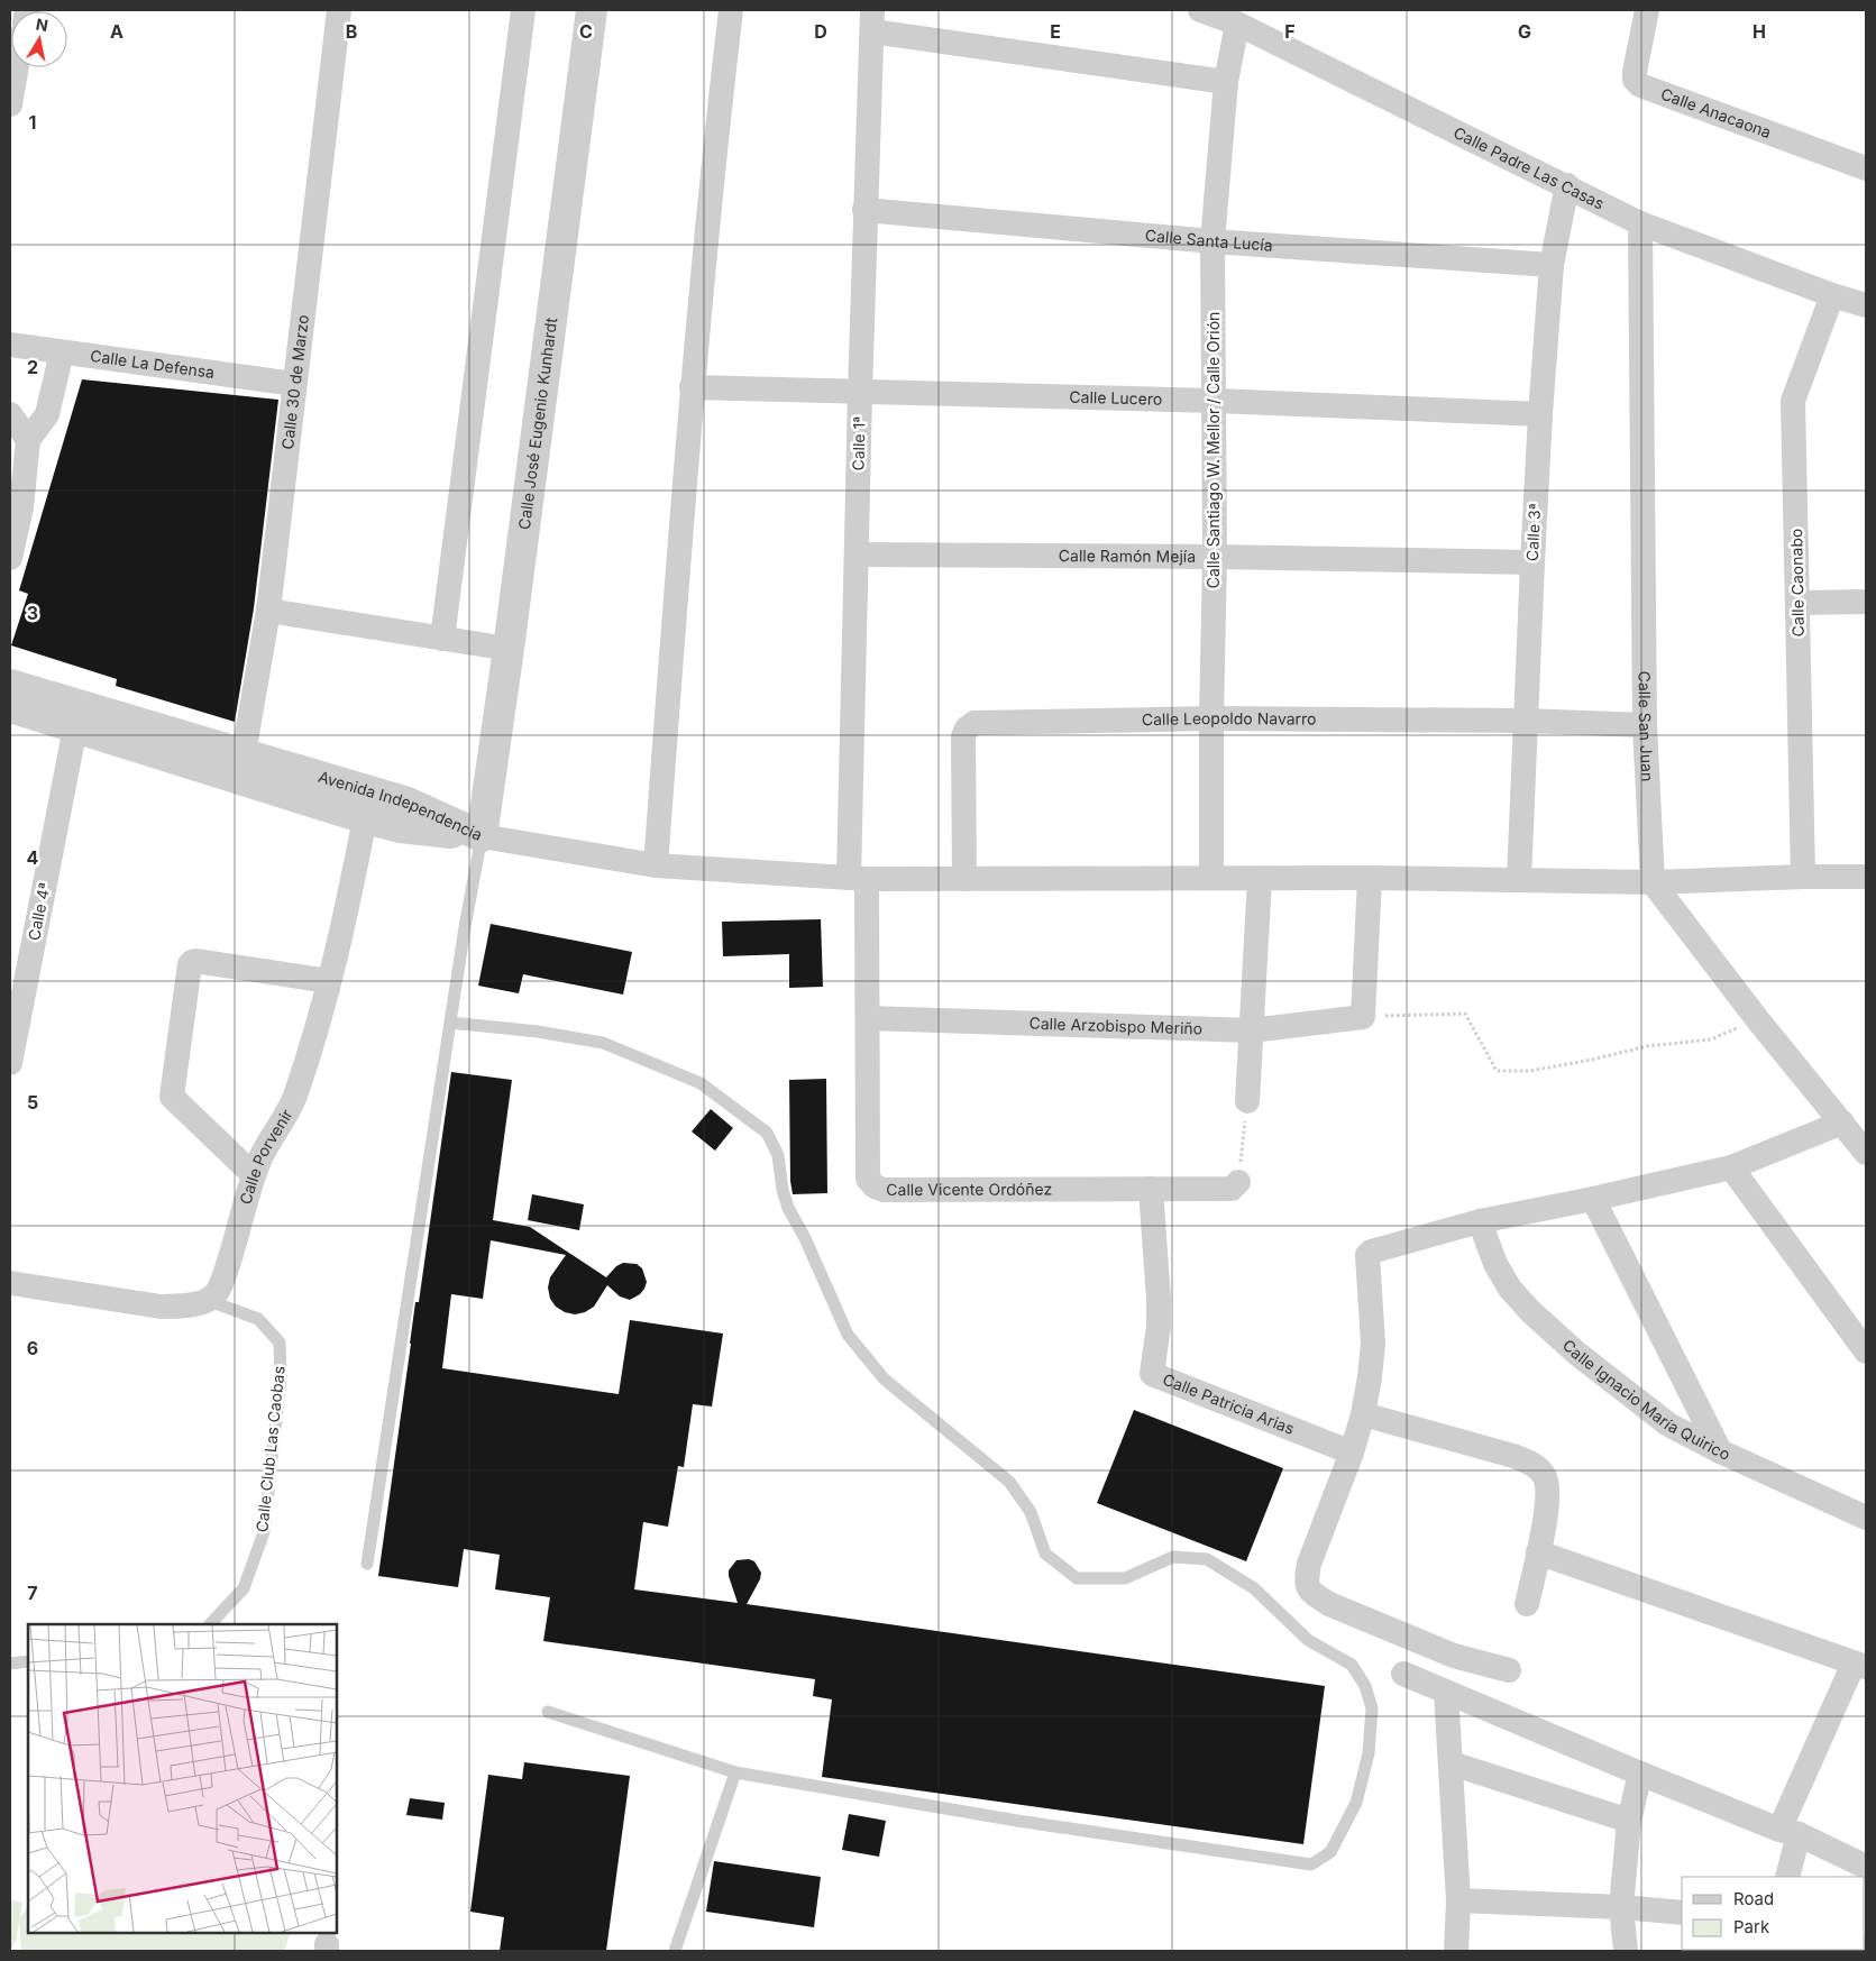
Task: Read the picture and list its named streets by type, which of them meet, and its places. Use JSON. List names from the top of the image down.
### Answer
{
  "streets": {
    "street": [
      "Calle Anacaona",
      "Calle Padre Las Casas",
      "Calle Santa Lucía",
      "Calle La Defensa",
      "Calle 30 de Marzo",
      "Calle Lucero",
      "Calle José Eugenio Kunhardt",
      "Calle 1ª",
      "Calle Santiago W. Mellor / Calle Orión",
      "Calle 3ª",
      "Calle Ramón Mejía",
      "Calle Caonabo",
      "Calle Leopoldo Navarro",
      "Calle San Juan",
      "Avenida Independencia",
      "Calle 4ª",
      "Calle Arzobispo Meriño",
      "Calle Porvenir",
      "Calle Vicente Ordóñez",
      "Calle Ignacio María Quirico",
      "Calle Patricia Arias"
    ],
    "lane": ["Calle Club Las Caobas"]
  },
  "crossings": [
    ["Calle Padre Las Casas", "Calle Santiago W. Mellor / Calle Orión"],
    ["Calle Padre Las Casas", "Calle 3ª"],
    ["Calle Padre Las Casas", "Calle Caonabo"],
    ["Calle Padre Las Casas", "Calle San Juan"],
    ["Calle Santa Lucía", "Calle 1ª"],
    ["Calle Santa Lucía", "Calle Santiago W. Mellor / Calle Orión"],
    ["Calle Santa Lucía", "Calle 3ª"],
    ["Calle La Defensa", "Calle 30 de Marzo"],
    ["Calle 30 de Marzo", "Avenida Independencia"],
    ["Calle Lucero", "Calle 1ª"],
    ["Calle Lucero", "Calle Santiago W. Mellor / Calle Orión"],
    ["Calle Lucero", "Calle 3ª"],
    ["Calle José Eugenio Kunhardt", "Avenida Independencia"],
    ["Calle 1ª", "Calle Ramón Mejía"],
    ["Calle 1ª", "Calle Vicente Ordóñez"],
    ["Calle Santiago W. Mellor / Calle Orión", "Calle Ramón Mejía"],
    ["Calle Santiago W. Mellor / Calle Orión", "Calle Leopoldo Navarro"],
    ["Calle 3ª", "Calle Ramón Mejía"],
    ["Calle 3ª", "Calle Leopoldo Navarro"],
    ["Calle Leopoldo Navarro", "Calle San Juan"],
    ["Avenida Independencia", "Calle 4ª"],
    ["Avenida Independencia", "Calle Porvenir"],
    ["Calle Arzobispo Meriño", "Calle Vicente Ordóñez"],
    ["Calle Porvenir", "Calle Club Las Caobas"],
    ["Calle Vicente Ordóñez", "Calle Patricia Arias"]
  ],
  "legend": ["Road", "Park"],
  "north": "top",
  "grid": {
    "columns": [
      "A",
      "B",
      "C",
      "D",
      "E",
      "F",
      "G",
      "H"
    ],
    "rows": [
      "1",
      "2",
      "3",
      "4",
      "5",
      "6",
      "7"
    ]
  }
}
